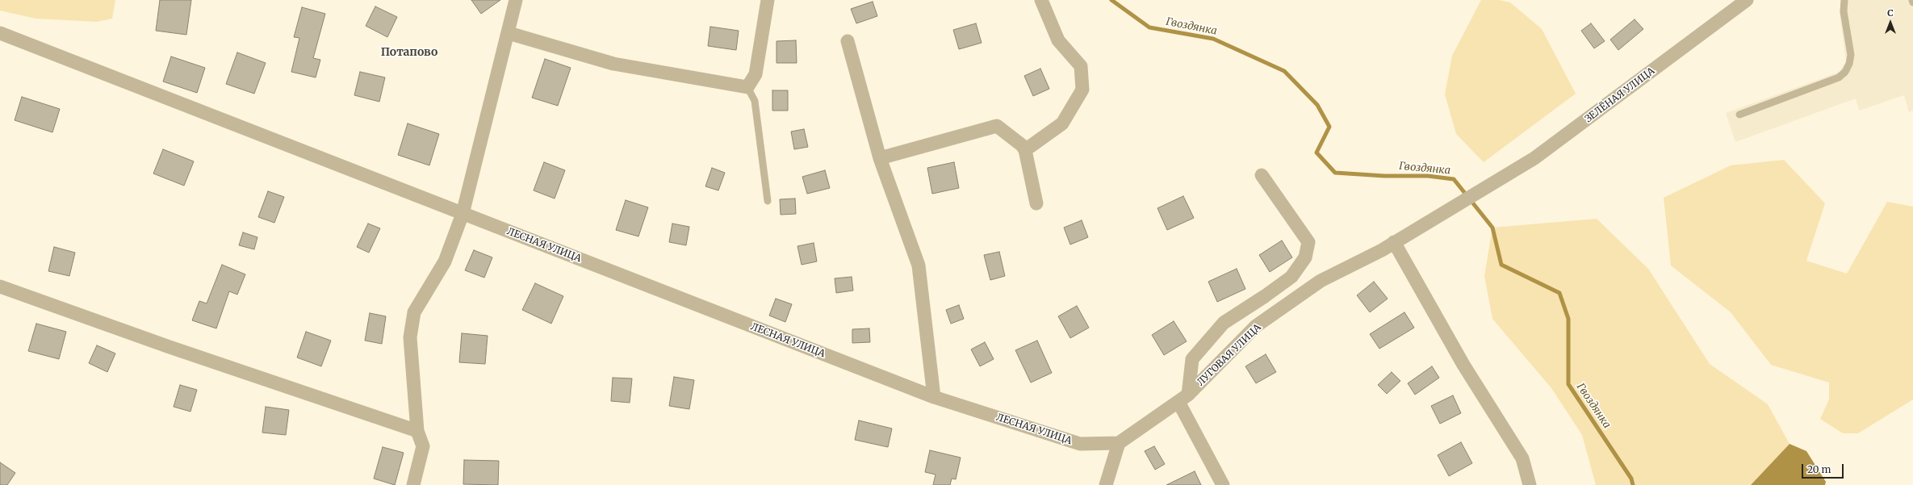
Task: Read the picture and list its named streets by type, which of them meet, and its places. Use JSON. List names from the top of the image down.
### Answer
{
  "streets": {
    "street": ["ЗЕЛЁНАЯ УЛИЦА", "ЛЕСНАЯ УЛИЦА", "ЛУГОВАЯ УЛИЦА"]
  },
  "crossings": [
    ["ЗЕЛЁНАЯ УЛИЦА", "ЛУГОВАЯ УЛИЦА"],
    ["ЛЕСНАЯ УЛИЦА", "ЛУГОВАЯ УЛИЦА"]
  ],
  "districts": ["Потапово"],
  "water": ["Гвоздянка"],
  "scale_bar": "20 m",
  "north": "top"
}
